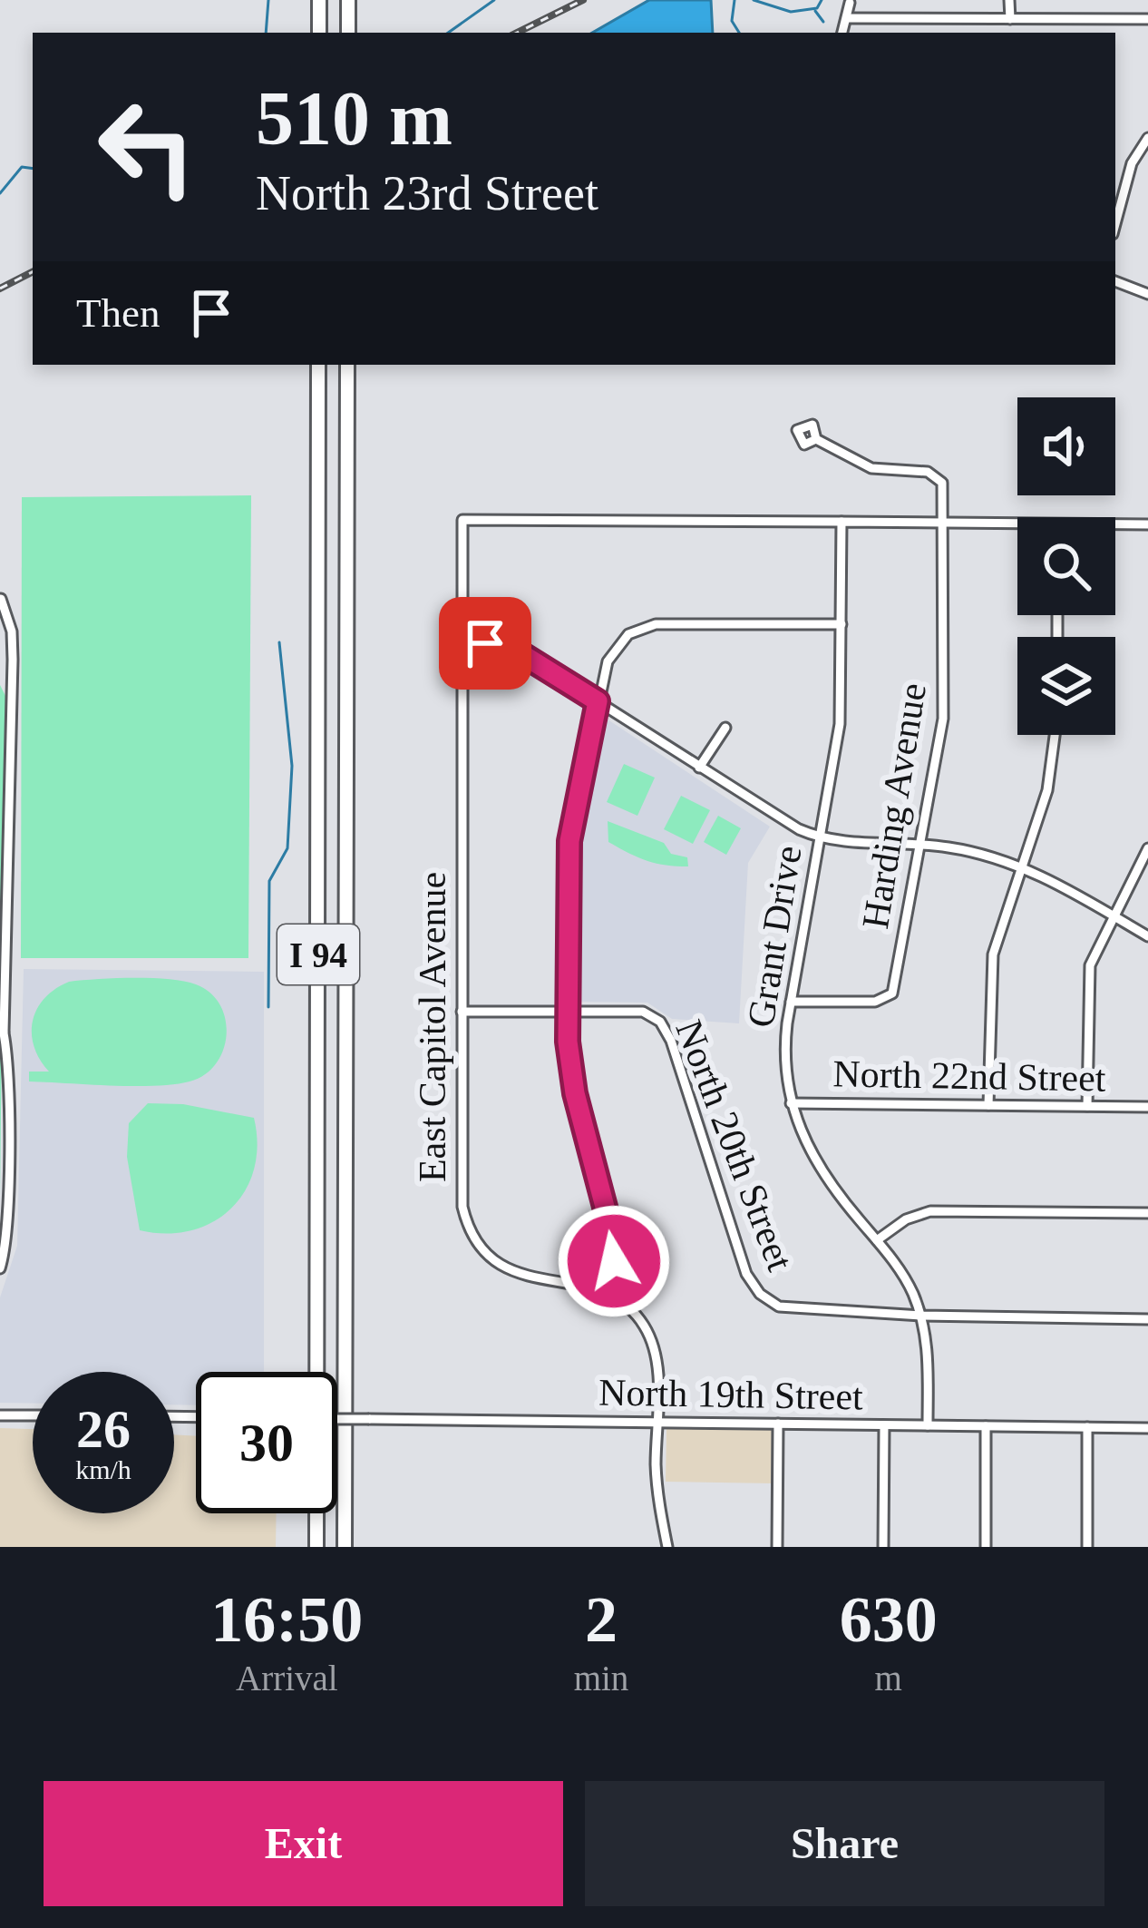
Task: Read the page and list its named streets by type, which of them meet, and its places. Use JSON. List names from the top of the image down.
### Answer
{
  "streets": {
    "highway": ["I 94"],
    "street": [
      "Harding Avenue",
      "Grant Drive",
      "East Capitol Avenue",
      "North 22nd Street",
      "North 20th Street",
      "North 19th Street"
    ]
  },
  "crossings": [
    ["Harding Avenue", "Grant Drive"],
    ["Grant Drive", "East Capitol Avenue"],
    ["Grant Drive", "North 22nd Street"],
    ["Grant Drive", "North 20th Street"],
    ["Grant Drive", "North 19th Street"],
    ["East Capitol Avenue", "North 20th Street"],
    ["East Capitol Avenue", "North 19th Street"]
  ],
  "page": {
    "turn": ["510 m", "North 23rd Street"],
    "then": "Then",
    "speed": "26 km/h",
    "limit": "30",
    "eta": [
      "16:50",
      "Arrival",
      "2",
      "min",
      "630",
      "m"
    ],
    "buttons": ["Exit", "Share"]
  }
}
